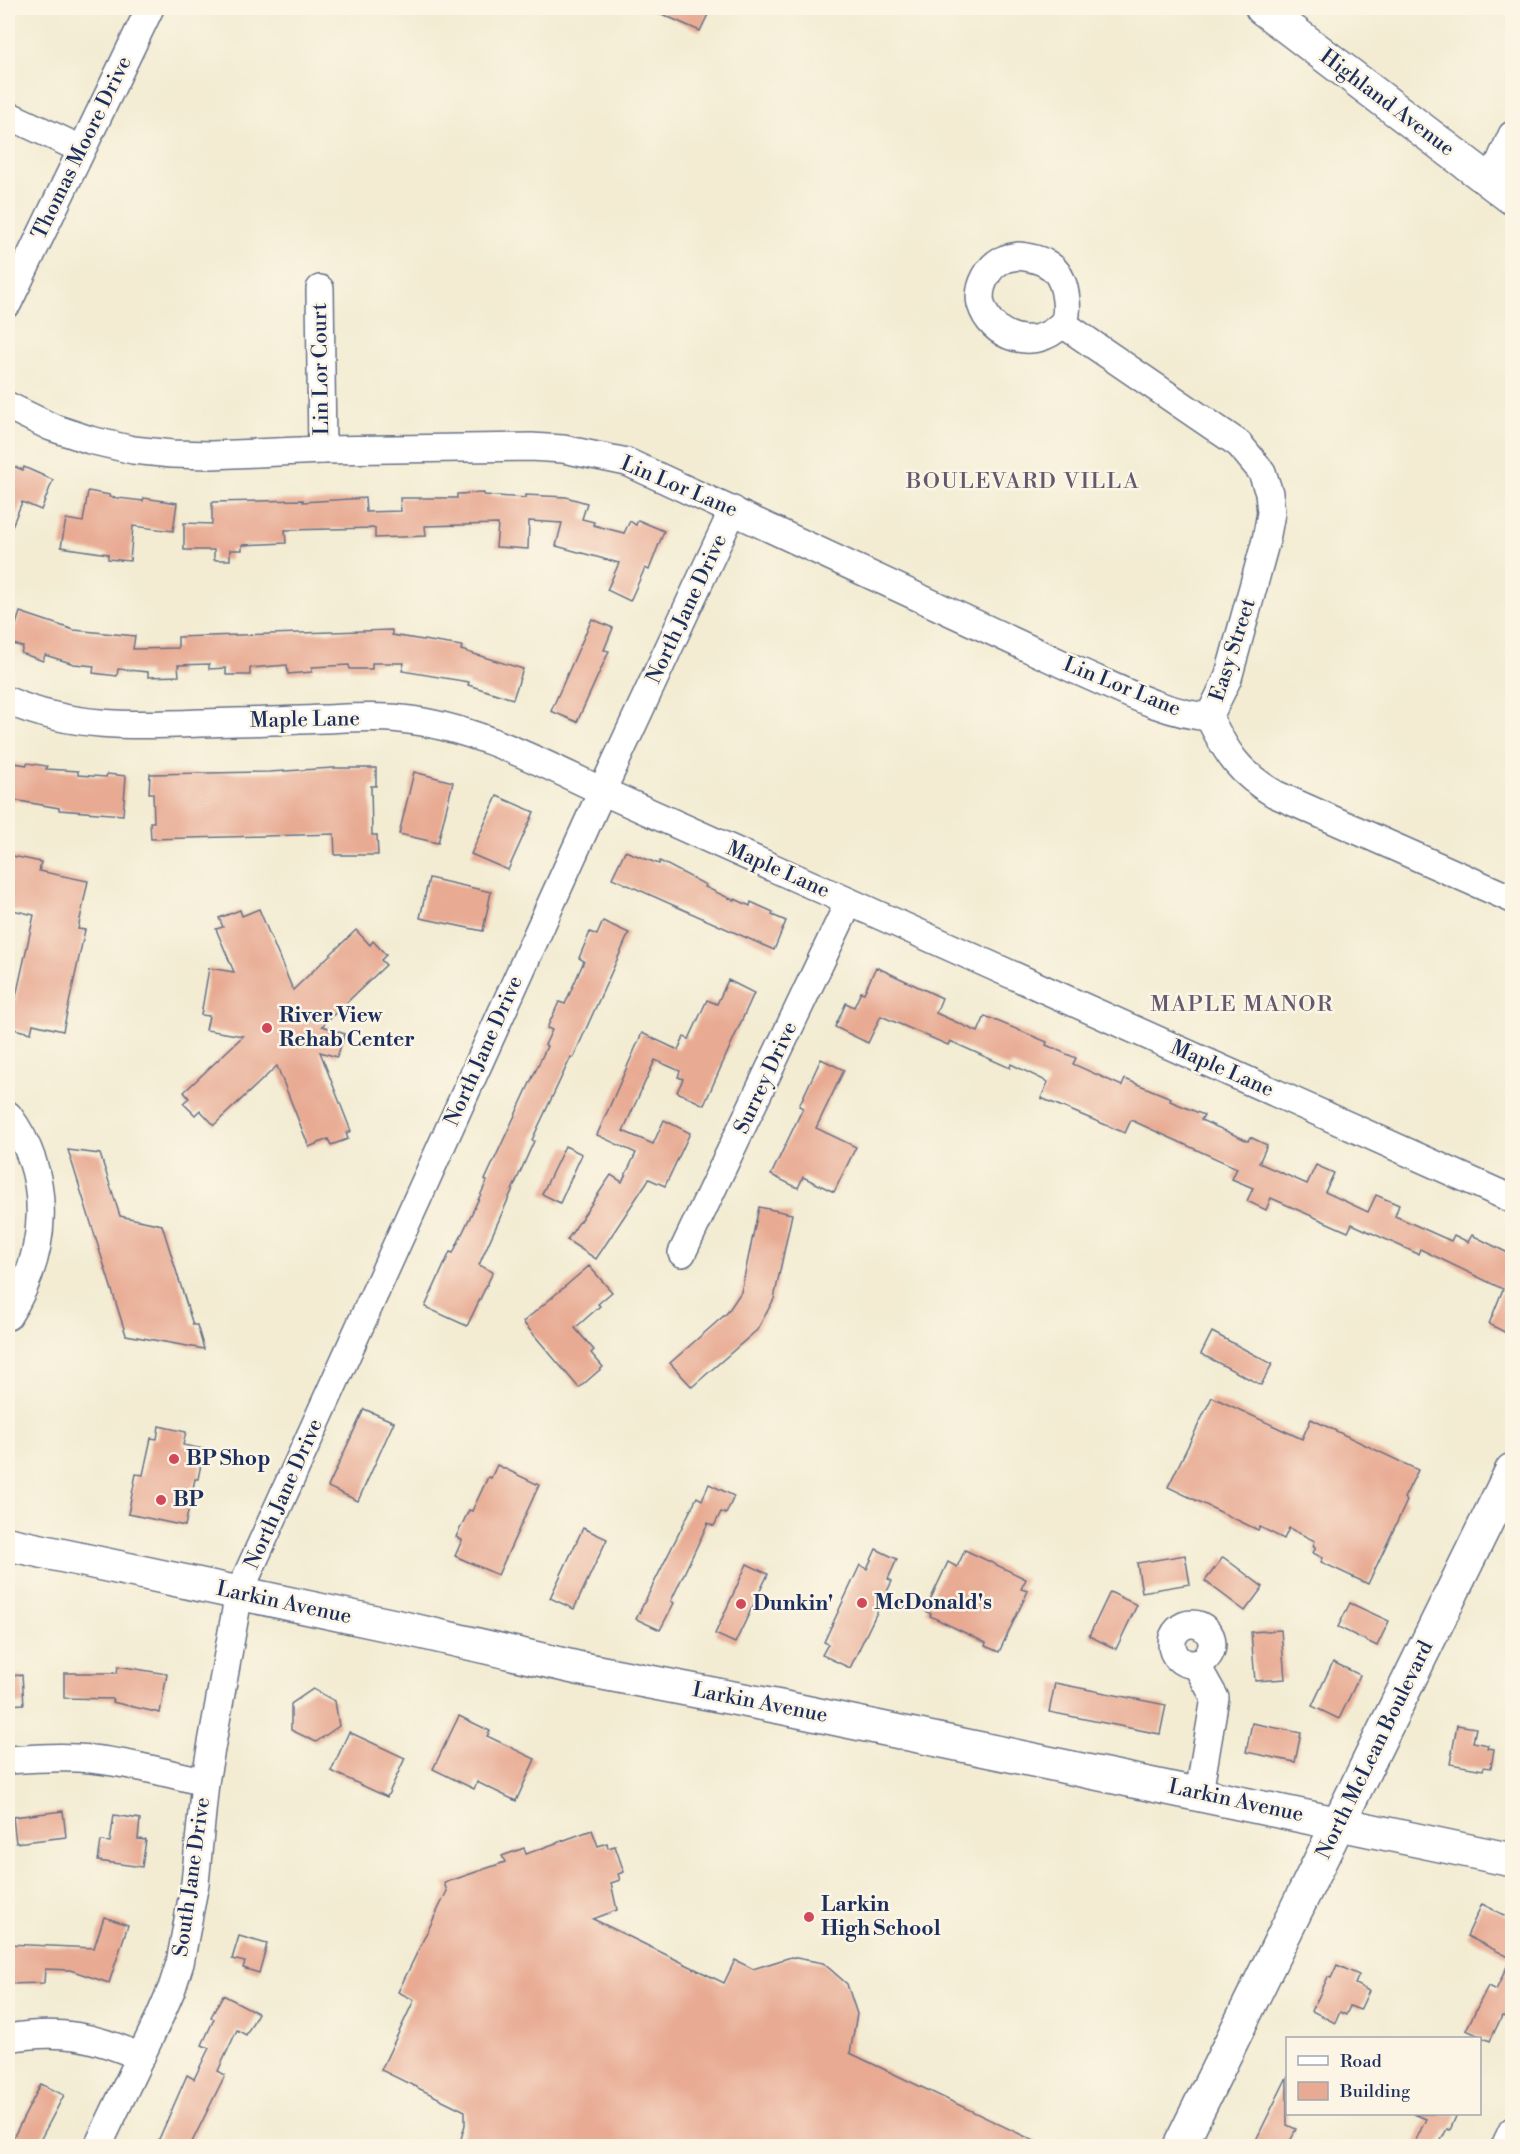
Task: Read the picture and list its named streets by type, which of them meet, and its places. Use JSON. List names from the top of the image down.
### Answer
{
  "streets": {
    "main road": ["Highland Avenue", "Larkin Avenue", "North McLean Boulevard"],
    "street": [
      "Thomas Moore Drive",
      "Lin Lor Court",
      "Lin Lor Lane",
      "North Jane Drive",
      "Easy Street",
      "Maple Lane",
      "Surrey Drive",
      "South Jane Drive"
    ]
  },
  "crossings": [
    ["Lin Lor Court", "Lin Lor Lane"],
    ["Lin Lor Lane", "North Jane Drive"],
    ["Lin Lor Lane", "Easy Street"],
    ["North Jane Drive", "Maple Lane"],
    ["North Jane Drive", "Larkin Avenue"],
    ["North Jane Drive", "South Jane Drive"],
    ["Maple Lane", "Surrey Drive"],
    ["Larkin Avenue", "North McLean Boulevard"],
    ["Larkin Avenue", "South Jane Drive"]
  ],
  "districts": ["BOULEVARD VILLA", "MAPLE MANOR"],
  "places": [
    "River View Rehab Center",
    "BP Shop",
    "BP",
    "McDonald's",
    "Dunkin'",
    "Larkin High School"
  ],
  "legend": ["Road", "Building"]
}
